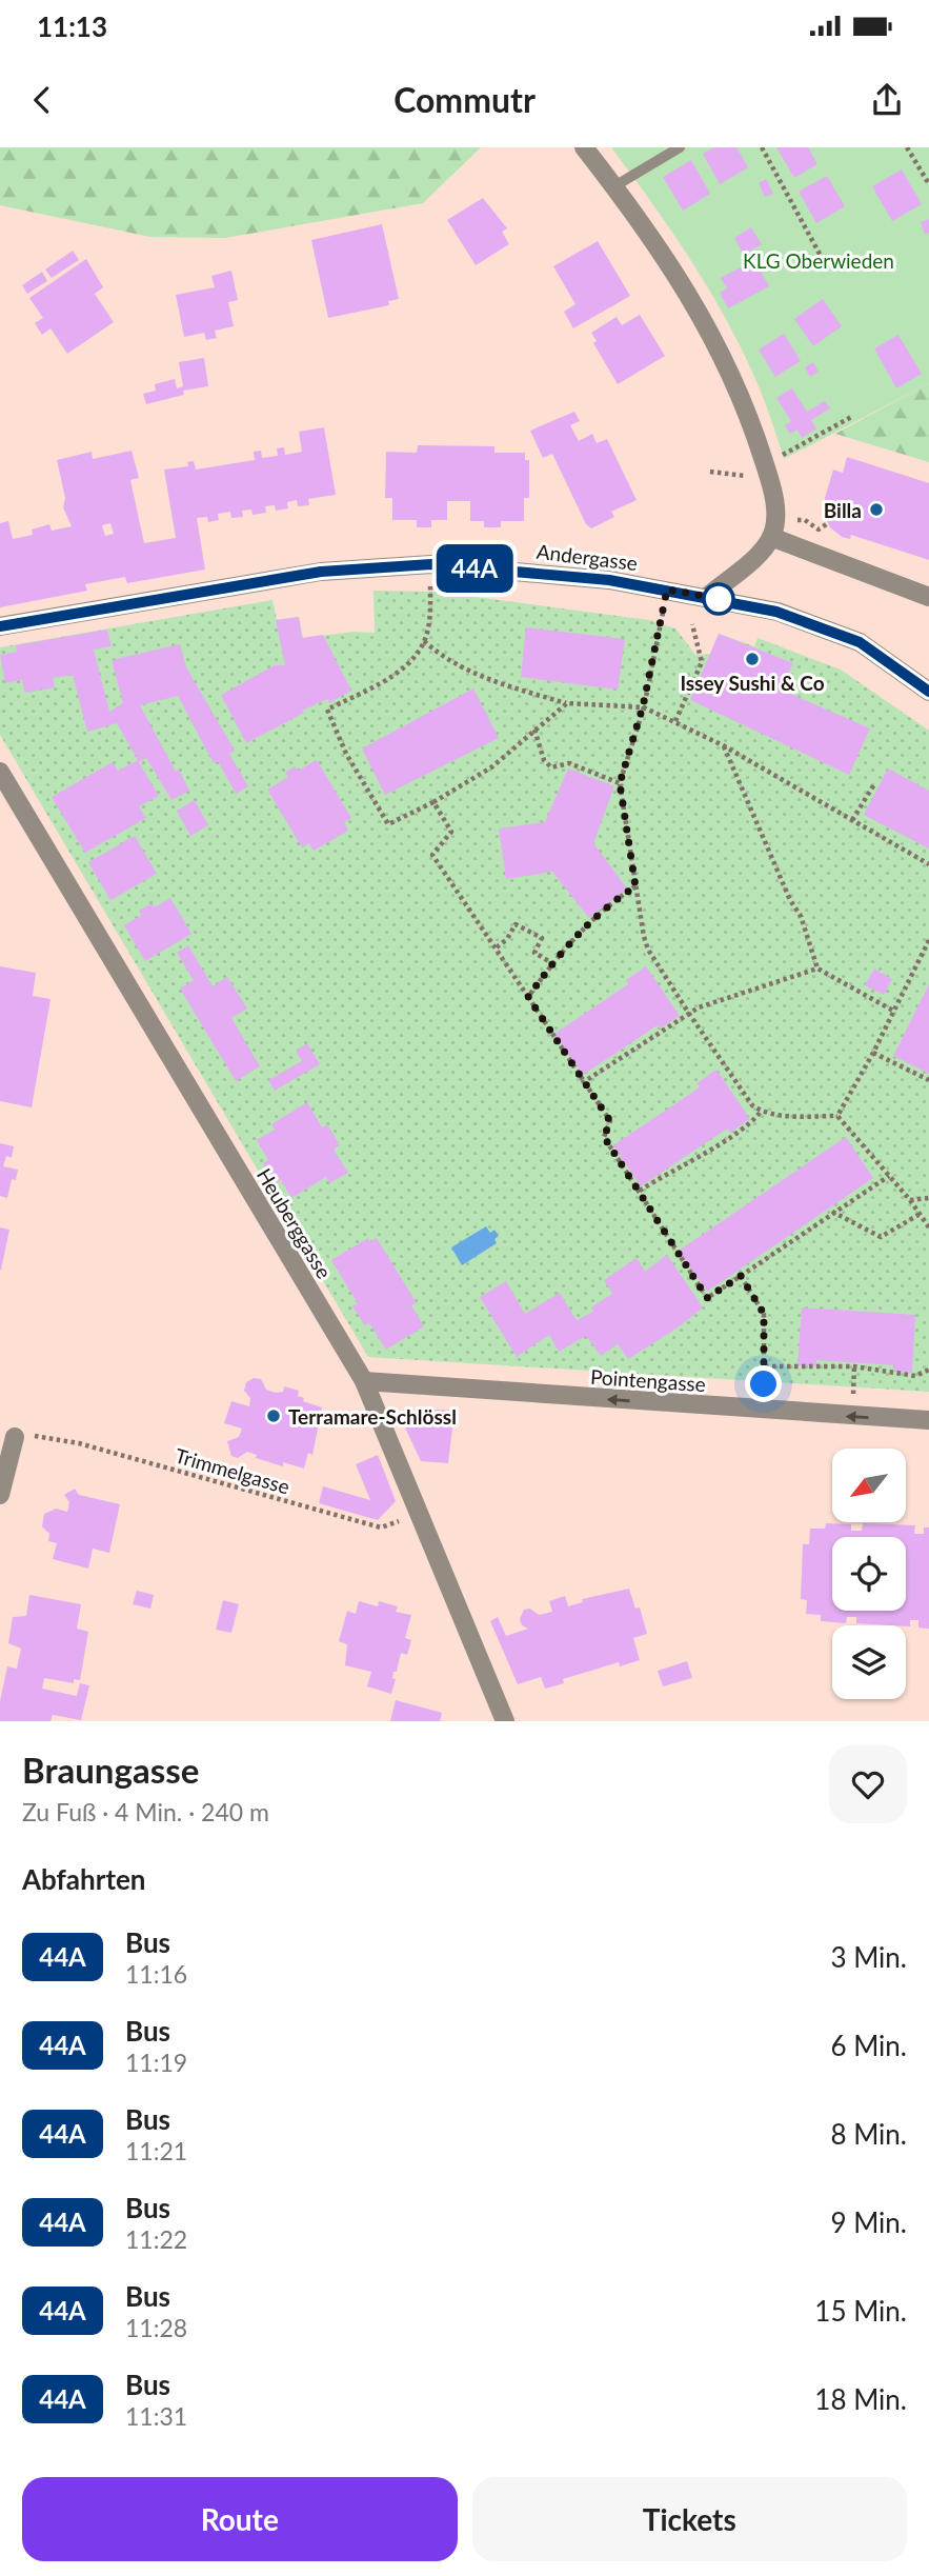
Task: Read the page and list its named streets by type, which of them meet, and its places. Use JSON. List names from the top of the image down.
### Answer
{
  "streets": {
    "street": ["Andergasse", "Heuberggasse", "Pointengasse"],
    "path": ["Trimmelgasse"]
  },
  "crossings": [
    ["Heuberggasse", "Pointengasse"],
    ["Heuberggasse", "Trimmelgasse"]
  ],
  "one_way": ["Pointengasse"],
  "parks": ["KLG Oberwieden"],
  "places": ["Billa", "Issey Sushi & Co", "Terramare-Schlössl"],
  "lines": ["bus line 44A"],
  "north": "bottom left",
  "page": {
    "status": "11:13",
    "header": "Commutr",
    "on_map": "44A",
    "heading": [
      ["Braungasse", "Zu Fuß · 4 Min. · 240 m"],
      "Abfahrten"
    ],
    "list": [
      {
        "mark": "44A",
        "name": "Bus",
        "note": "11:16",
        "value": "3 Min."
      },
      {
        "mark": "44A",
        "name": "Bus",
        "note": "11:19",
        "value": "6 Min."
      },
      {
        "mark": "44A",
        "name": "Bus",
        "note": "11:21",
        "value": "8 Min."
      },
      {
        "mark": "44A",
        "name": "Bus",
        "note": "11:22",
        "value": "9 Min."
      },
      {
        "mark": "44A",
        "name": "Bus",
        "note": "11:28",
        "value": "15 Min."
      },
      {
        "mark": "44A",
        "name": "Bus",
        "note": "11:31",
        "value": "18 Min."
      }
    ],
    "buttons": ["Route", "Tickets"]
  }
}
